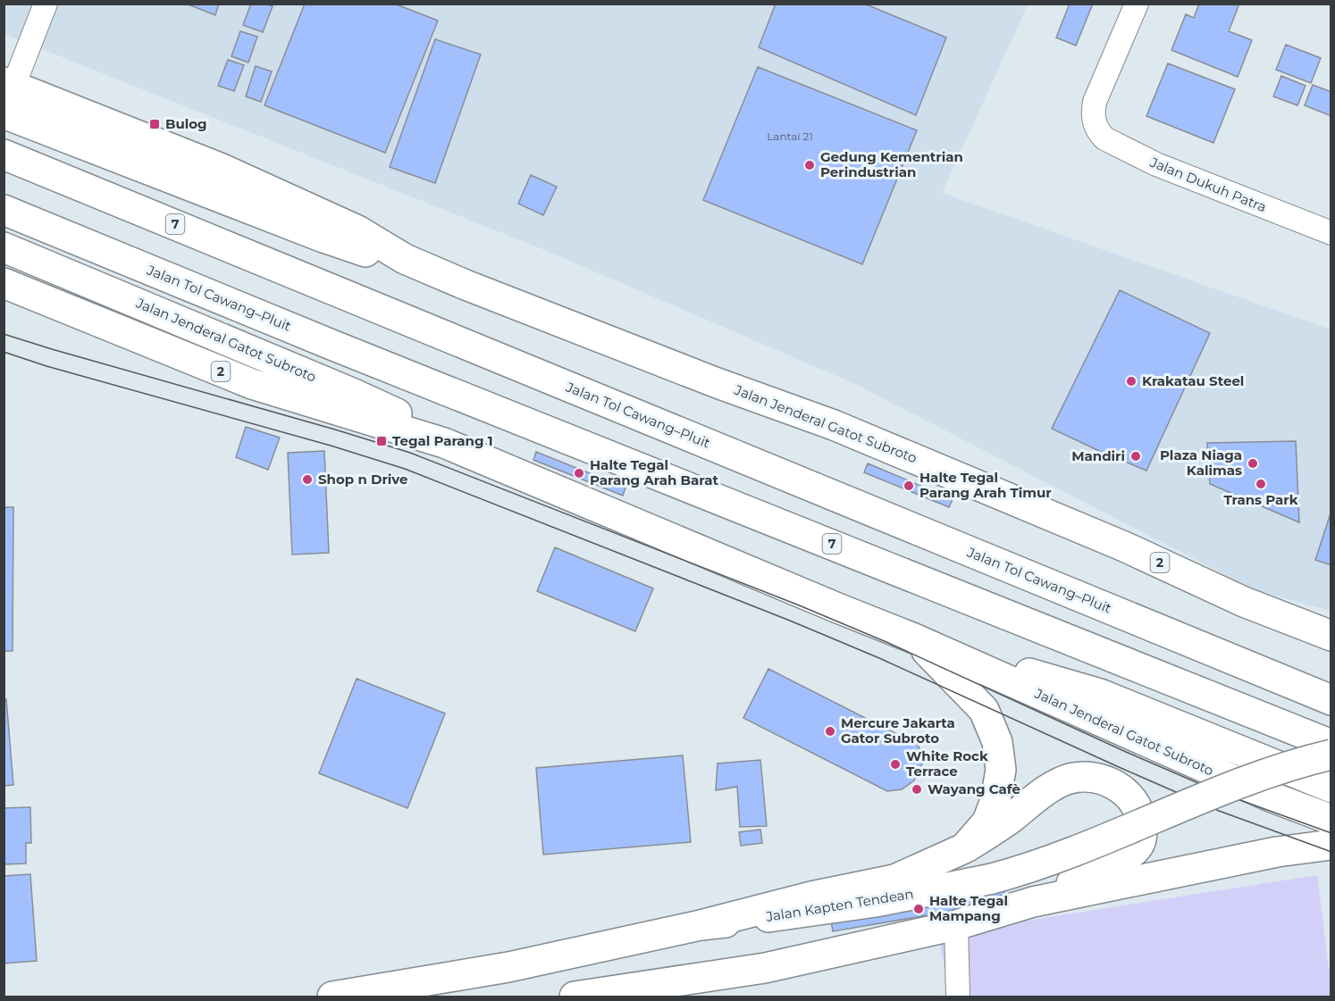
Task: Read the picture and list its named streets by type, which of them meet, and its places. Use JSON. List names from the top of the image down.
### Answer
{
  "streets": {
    "main road": [
      "7",
      "Jalan Tol Cawang–Pluit",
      "Jalan Jenderal Gatot Subroto",
      "2",
      "Jalan Kapten Tendean"
    ],
    "street": ["Jalan Dukuh Patra"]
  },
  "places": {
    "transit": ["Bulog", "Tegal Parang 1"],
    "other": [
      "Gedung Kementrian Perindustrian",
      "Krakatau Steel",
      "Mandiri",
      "Plaza Niaga Kalimas",
      "Halte Tegal Parang Arah Barat",
      "Shop n Drive",
      "Trans Park",
      "Halte Tegal Parang Arah Timur",
      "Mercure Jakarta Gator Subroto",
      "White Rock Terrace",
      "Wayang Cafè",
      "Halte Tegal Mampang"
    ]
  },
  "house_numbers": ["Lantai 21"]
}
